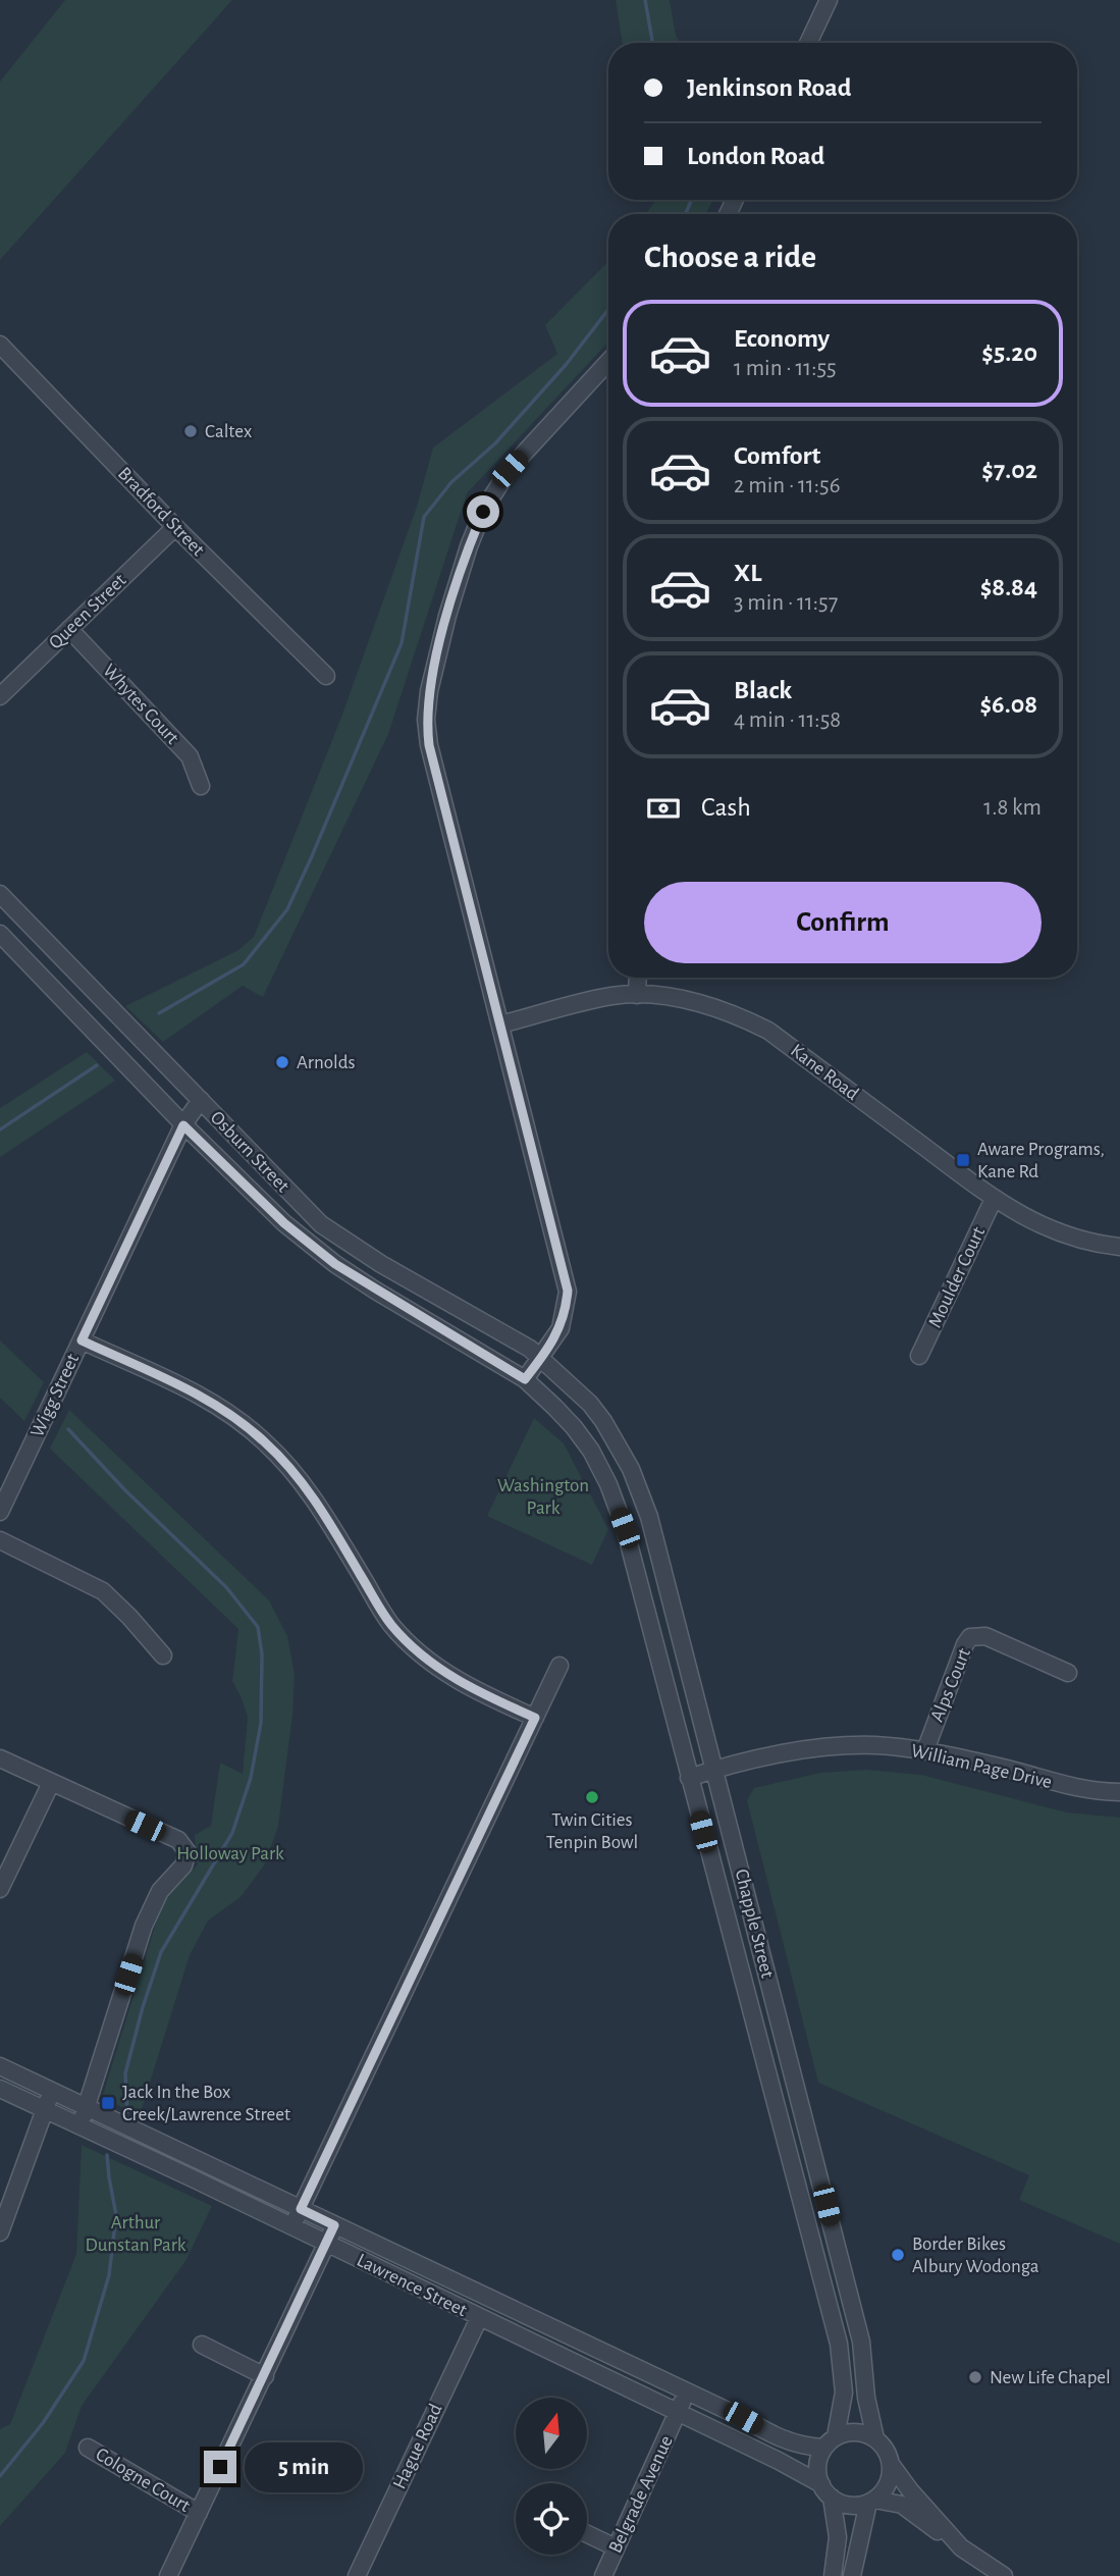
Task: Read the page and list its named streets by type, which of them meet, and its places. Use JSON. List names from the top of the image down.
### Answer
{
  "streets": {
    "street": [
      "Bradford Street",
      "Queen Street",
      "Whytes Court",
      "Kane Road",
      "Osburn Street",
      "Moulder Court",
      "Wigg Street",
      "Alps Court",
      "William Page Drive",
      "Chapple Street",
      "Lawrence Street",
      "Hague Road",
      "Cologne Court",
      "Belgrade Avenue"
    ]
  },
  "crossings": [
    ["Bradford Street", "Queen Street"],
    ["Queen Street", "Whytes Court"],
    ["Kane Road", "Moulder Court"],
    ["Osburn Street", "Wigg Street"],
    ["Osburn Street", "Chapple Street"],
    ["Alps Court", "William Page Drive"],
    ["William Page Drive", "Chapple Street"],
    ["Chapple Street", "Lawrence Street"],
    ["Lawrence Street", "Hague Road"],
    ["Lawrence Street", "Belgrade Avenue"]
  ],
  "parks": ["Washington Park", "Holloway Park", "Arthur Dunstan Park"],
  "places": {
    "other": [
      "Caltex",
      "Arnolds",
      "Twin Cities Tenpin Bowl",
      "Border Bikes Albury Wodonga",
      "New Life Chapel"
    ],
    "transit": ["Aware Programs, Kane Rd", "Jack In the Box Creek/Lawrence Street"]
  },
  "north": "top",
  "page": {
    "banner": ["Jenkinson Road", "London Road"],
    "heading": "Choose a ride",
    "list": [
      {
        "name": "Economy",
        "note": "1 min · 11:55",
        "value": "$5.20"
      },
      {
        "name": "Comfort",
        "note": "2 min · 11:56",
        "value": "$7.02"
      },
      {
        "name": "XL",
        "note": "3 min · 11:57",
        "value": "$8.84"
      },
      {
        "name": "Black",
        "note": "4 min · 11:58",
        "value": "$6.08"
      }
    ],
    "pay": ["Cash", "1.8 km"],
    "buttons": "Confirm",
    "bubble": "5 min"
  }
}
